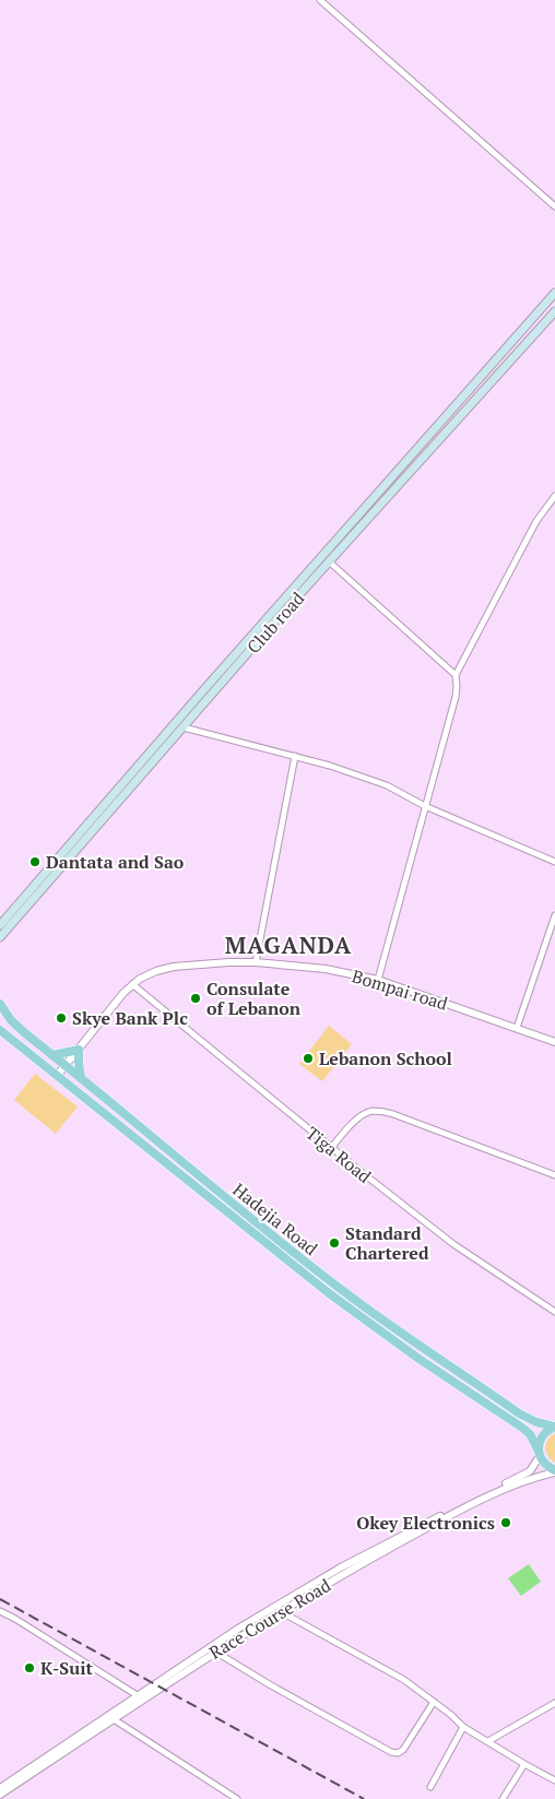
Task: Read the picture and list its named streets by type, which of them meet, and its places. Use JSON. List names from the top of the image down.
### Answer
{
  "streets": {
    "main road": ["Club road", "Hadejia Road"],
    "street": ["Bompai road", "Tiga Road", "Race Course Road"]
  },
  "crossings": [
    ["Bompai road", "Tiga Road"],
    ["Bompai road", "Hadejia Road"],
    ["Hadejia Road", "Race Course Road"]
  ],
  "districts": ["MAGANDA"],
  "places": [
    "Dantata and Sao",
    "Consulate of Lebanon",
    "Skye Bank Plc",
    "Lebanon School",
    "Standard Chartered",
    "Okey Electronics",
    "K-Suit"
  ]
}
